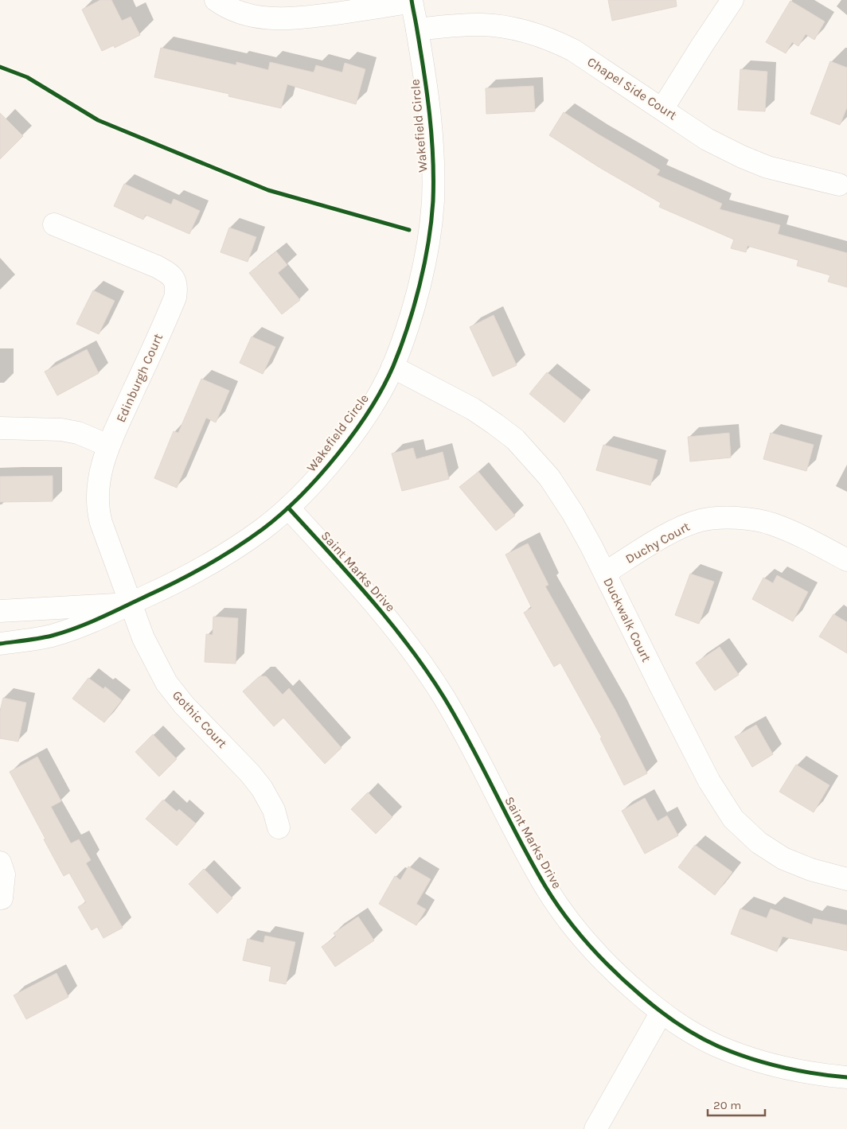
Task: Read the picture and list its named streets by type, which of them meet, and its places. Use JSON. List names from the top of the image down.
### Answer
{
  "streets": {
    "street": [
      "Chapel Side Court",
      "Wakefield Circle",
      "Edinburgh Court",
      "Duchy Court",
      "Saint Marks Drive",
      "Duckwalk Court",
      "Gothic Court"
    ]
  },
  "crossings": [
    ["Chapel Side Court", "Wakefield Circle"],
    ["Wakefield Circle", "Edinburgh Court"],
    ["Wakefield Circle", "Saint Marks Drive"],
    ["Wakefield Circle", "Duckwalk Court"],
    ["Wakefield Circle", "Gothic Court"],
    ["Edinburgh Court", "Gothic Court"],
    ["Duchy Court", "Duckwalk Court"]
  ],
  "scale_bar": "20 m"
}
